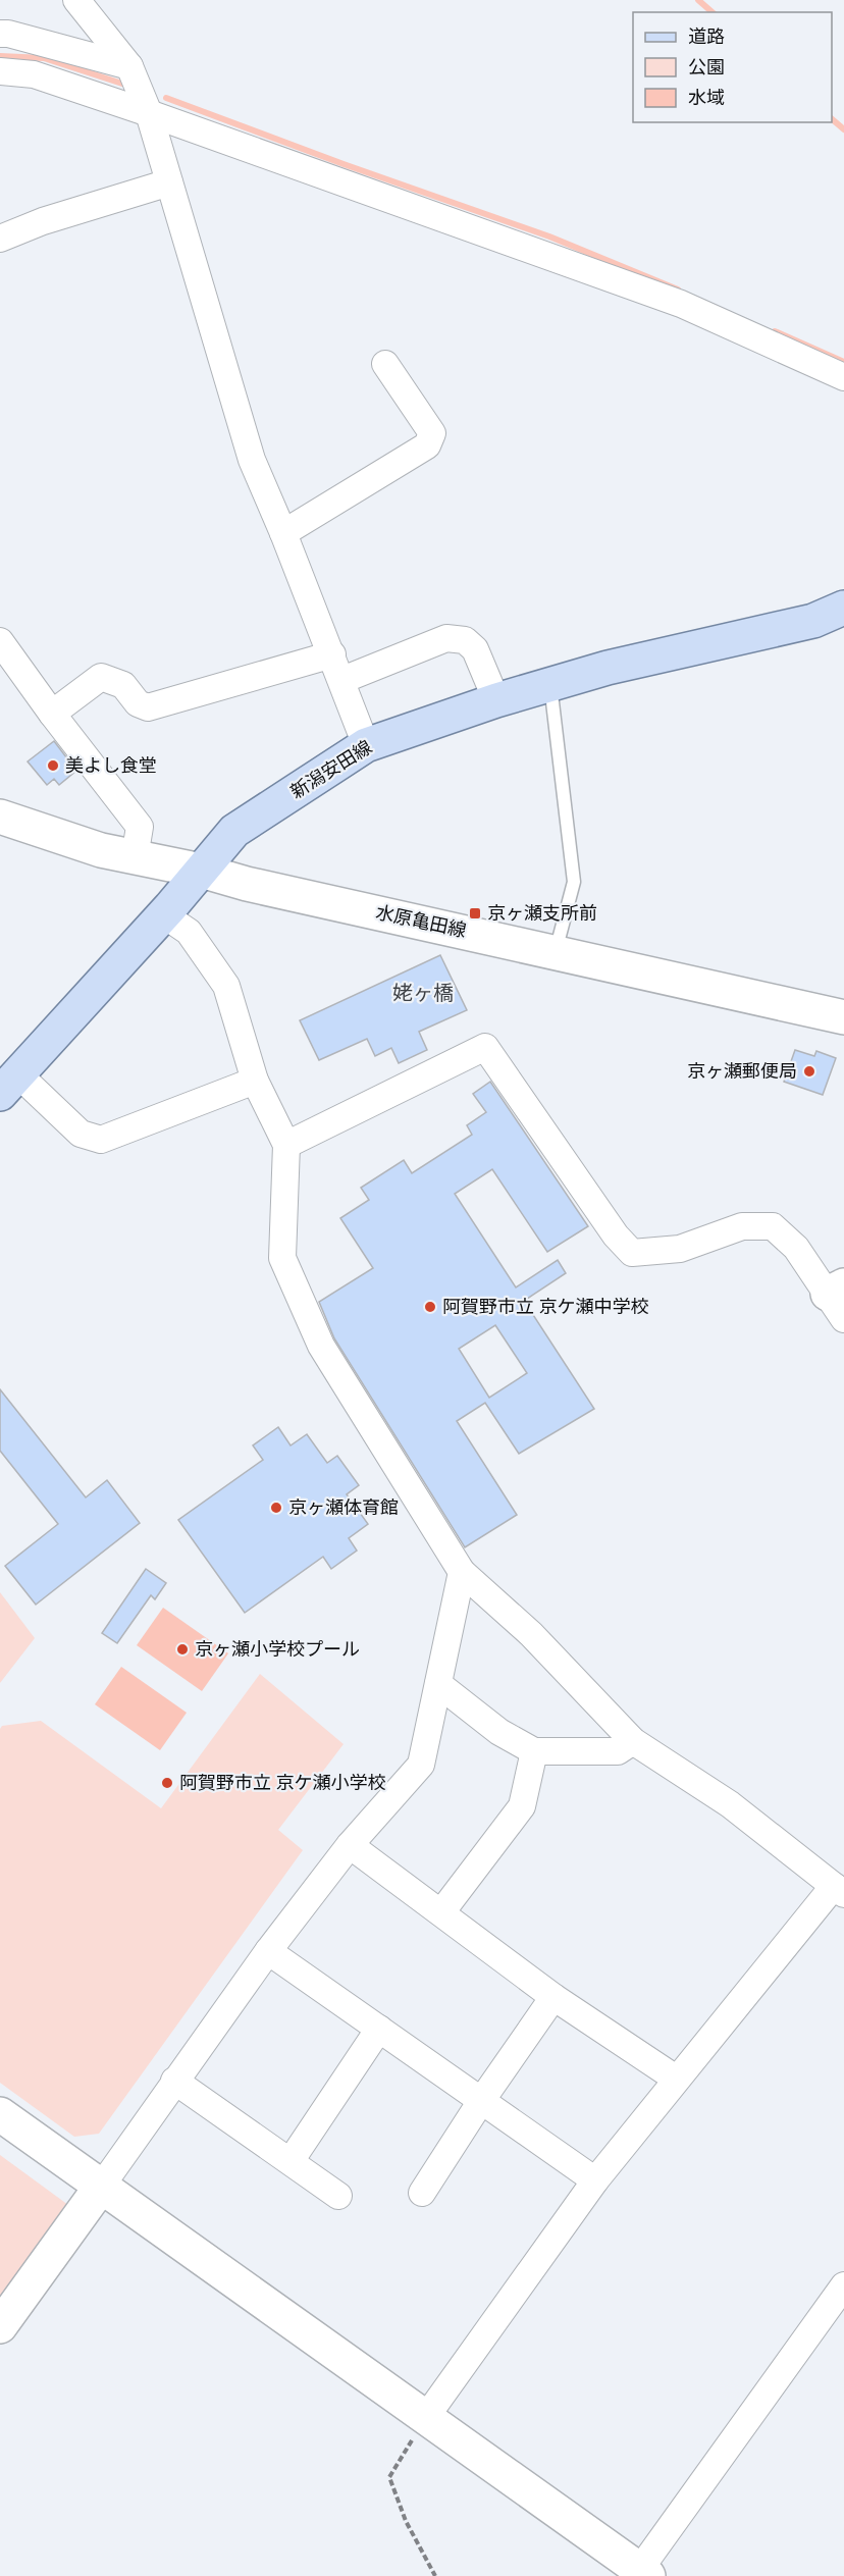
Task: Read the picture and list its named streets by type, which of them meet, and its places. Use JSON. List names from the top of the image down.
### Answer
{
  "streets": {
    "main road": ["新潟安田線"],
    "street": ["水原亀田線"]
  },
  "crossings": [
    ["新潟安田線", "水原亀田線"]
  ],
  "districts": ["姥ヶ橋"],
  "places": {
    "other": [
      "美よし食堂",
      "京ヶ瀬郵便局",
      "阿賀野市立 京ケ瀬中学校",
      "京ヶ瀬体育館",
      "京ヶ瀬小学校プール",
      "阿賀野市立 京ケ瀬小学校"
    ],
    "transit": ["京ヶ瀬支所前"]
  },
  "legend": ["道路", "公園", "水域"]
}
